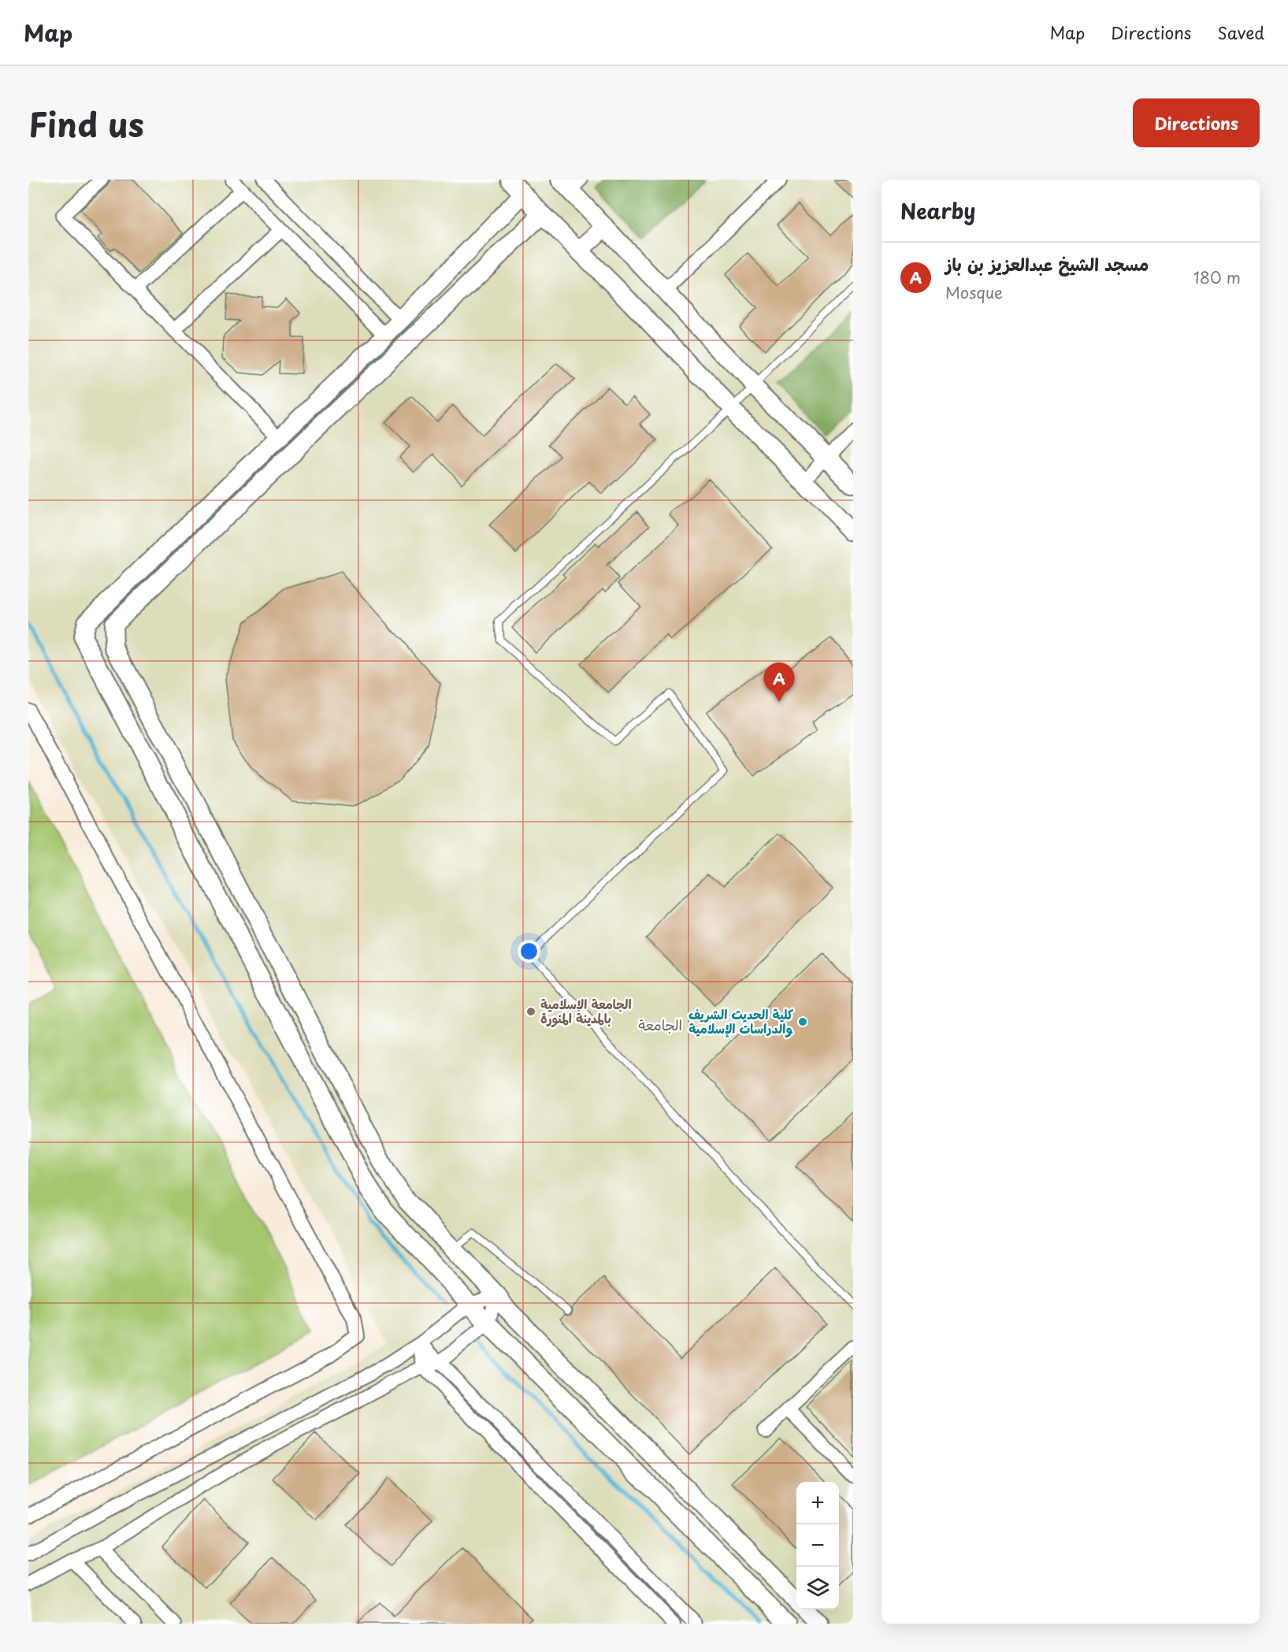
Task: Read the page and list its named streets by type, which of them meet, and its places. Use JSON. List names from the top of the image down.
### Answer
{
  "districts": ["الجامعة"],
  "places": ["الجامعة الإسلامية بالمدينة المنورة", "كلية الحديث الشريف والدراسات الإسلامية"],
  "page": {
    "header": "Map",
    "nav": ["Map", "Directions", "Saved"],
    "title": "Find us",
    "buttons": "Directions",
    "heading": "Nearby",
    "list": [
      {
        "mark": "A",
        "name": "مسجد الشيخ عبدالعزيز بن باز",
        "note": "Mosque",
        "value": "180 m"
      }
    ],
    "pins": "A",
    "map_buttons": ["+", "−"]
  }
}
